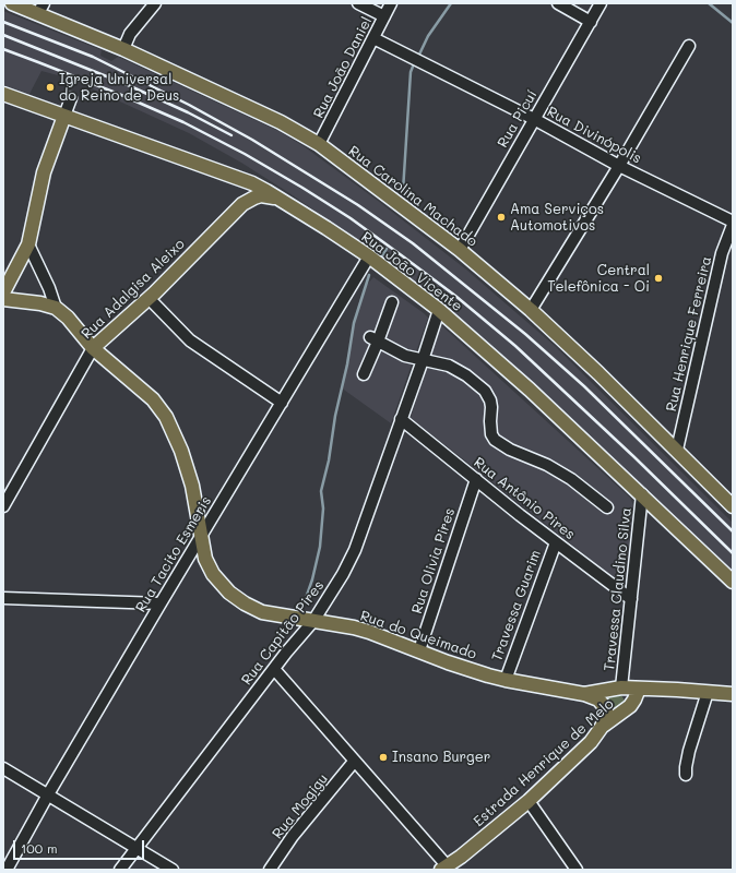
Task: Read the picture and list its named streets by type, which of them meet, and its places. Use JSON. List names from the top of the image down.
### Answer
{
  "streets": {
    "main road": [
      "Rua Carolina Machado",
      "Rua João Vicente",
      "Rua Adalgisa Aleixo",
      "Rua do Queimado",
      "Estrada Henrique de Melo"
    ],
    "street": [
      "Rua João Daniel",
      "Rua Picuí",
      "Rua Divinópolis",
      "Rua Henrique Ferreira",
      "Rua Antônio Pires",
      "Rua Tacito Esmeris",
      "Rua Olivia Pires",
      "Travessa Claudino Silva",
      "Travessa Guarim",
      "Rua Capitão Pires",
      "Rua Mogigu"
    ]
  },
  "crossings": [
    ["Rua João Daniel", "Rua Divinópolis"],
    ["Rua João Daniel", "Rua Carolina Machado"],
    ["Rua Picuí", "Rua Divinópolis"],
    ["Rua Picuí", "Rua Carolina Machado"],
    ["Rua Carolina Machado", "Rua Henrique Ferreira"],
    ["Rua João Vicente", "Rua Adalgisa Aleixo"],
    ["Rua João Vicente", "Rua Tacito Esmeris"],
    ["Rua João Vicente", "Travessa Claudino Silva"],
    ["Rua João Vicente", "Rua Capitão Pires"],
    ["Rua Adalgisa Aleixo", "Rua do Queimado"],
    ["Rua Antônio Pires", "Rua Olivia Pires"],
    ["Rua Antônio Pires", "Travessa Claudino Silva"],
    ["Rua Antônio Pires", "Travessa Guarim"],
    ["Rua Antônio Pires", "Rua Capitão Pires"],
    ["Rua Tacito Esmeris", "Rua do Queimado"],
    ["Rua Olivia Pires", "Rua do Queimado"],
    ["Travessa Claudino Silva", "Rua do Queimado"],
    ["Travessa Guarim", "Rua do Queimado"],
    ["Rua Capitão Pires", "Rua do Queimado"],
    ["Rua do Queimado", "Estrada Henrique de Melo"]
  ],
  "places": [
    "Igreja Universal do Reino de Deus",
    "Ama Serviços Automotivos",
    "Central Telefônica - Oi",
    "Insano Burger"
  ],
  "scale_bar": "100 m"
}
